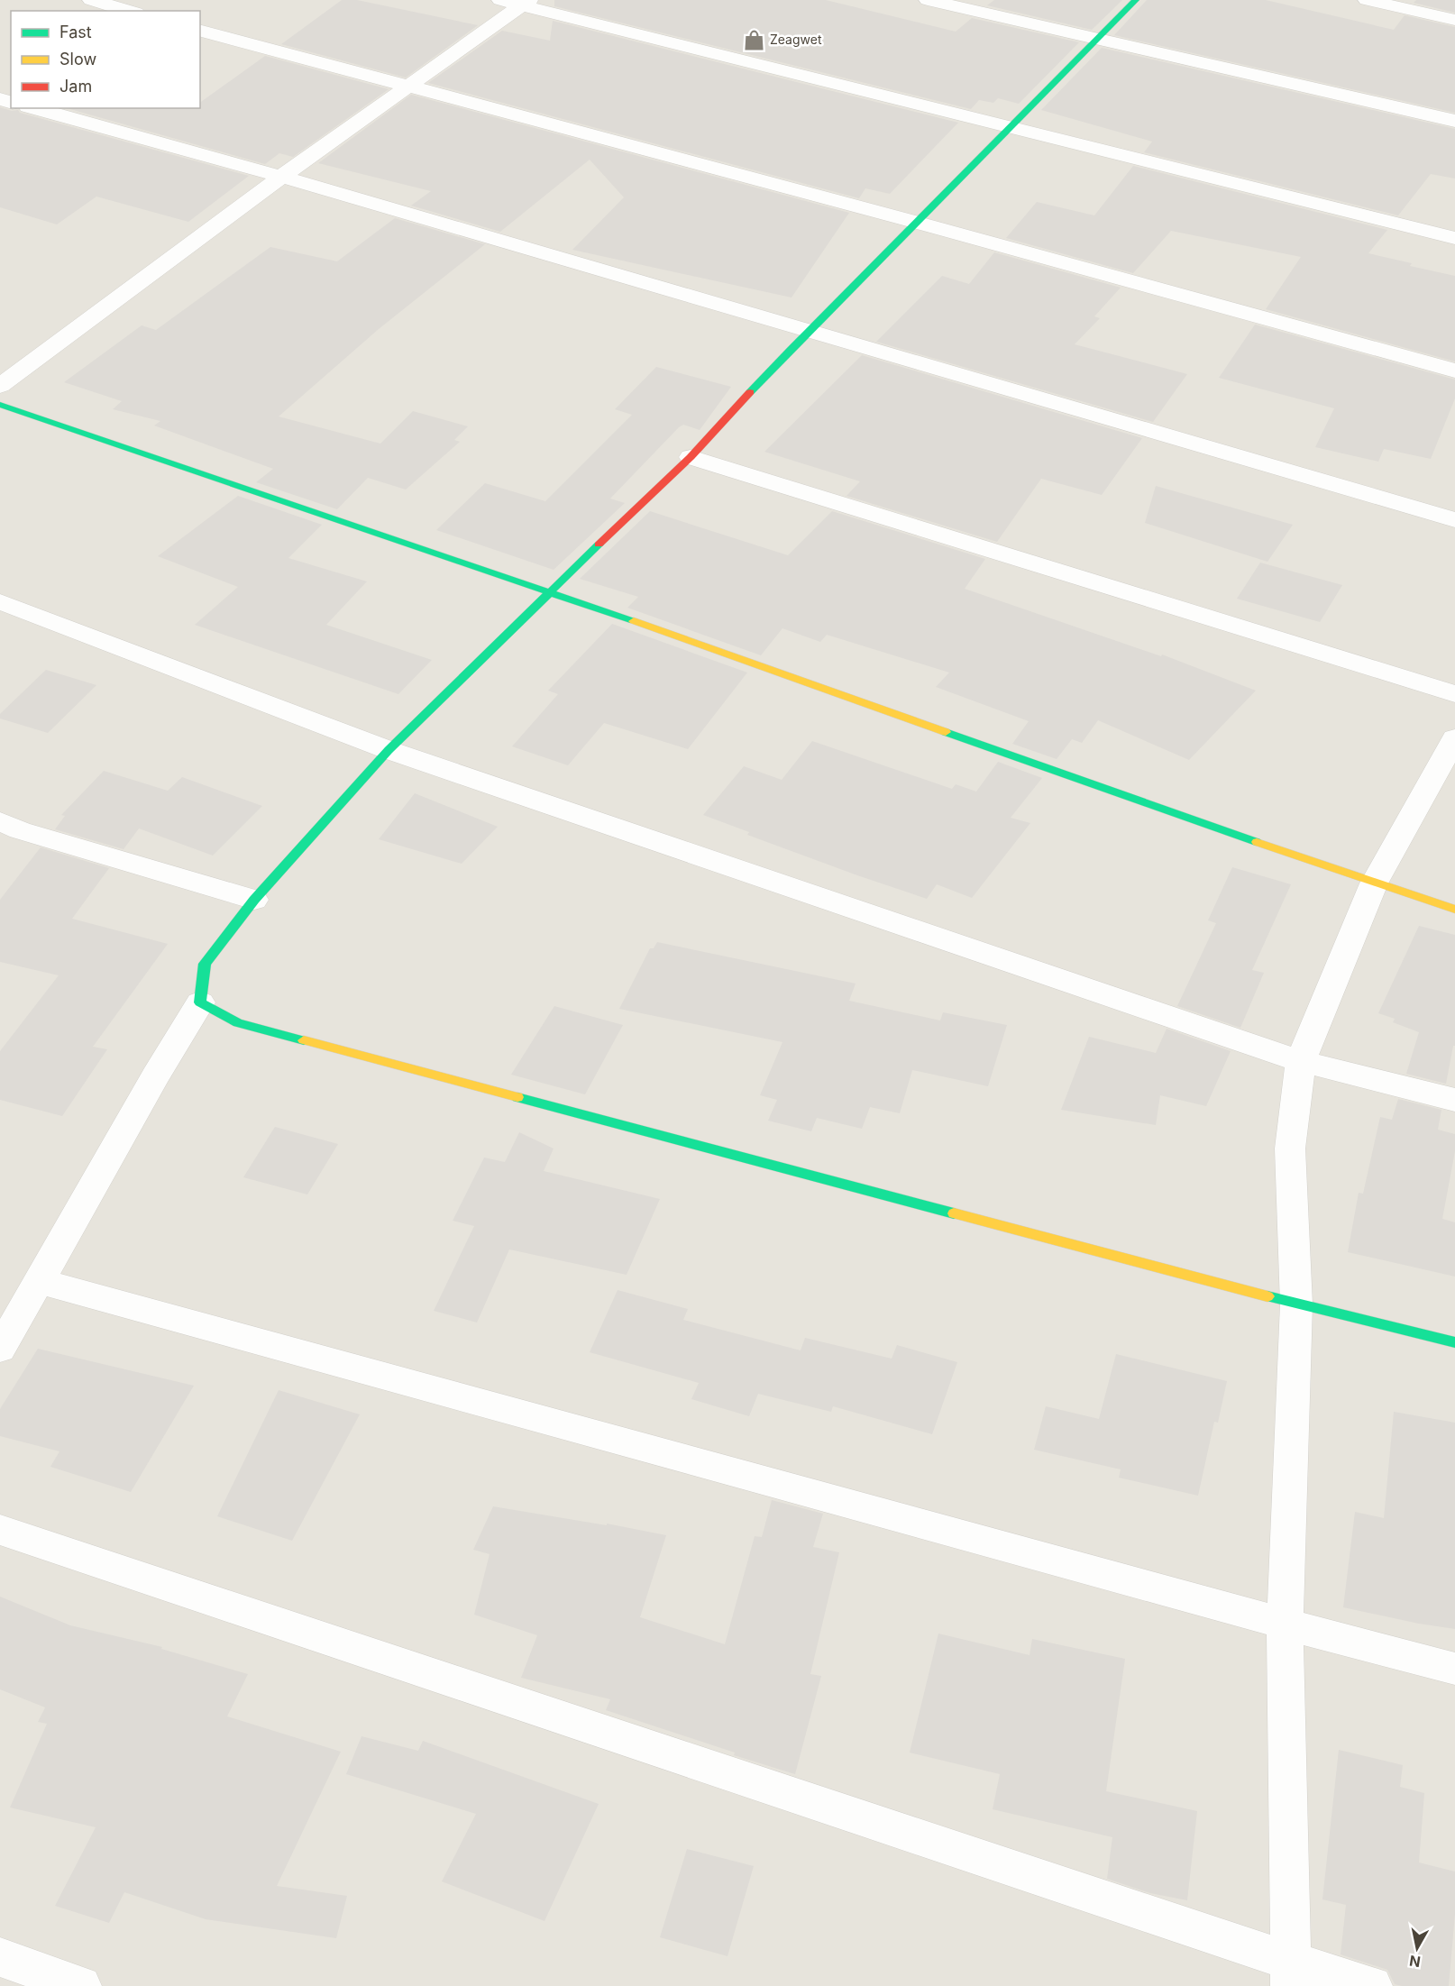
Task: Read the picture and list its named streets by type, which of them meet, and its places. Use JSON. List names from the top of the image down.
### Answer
{
  "places": {
    "shop": ["Zeagwet"]
  },
  "legend": ["Fast", "Slow", "Jam"],
  "north": "bottom"
}
